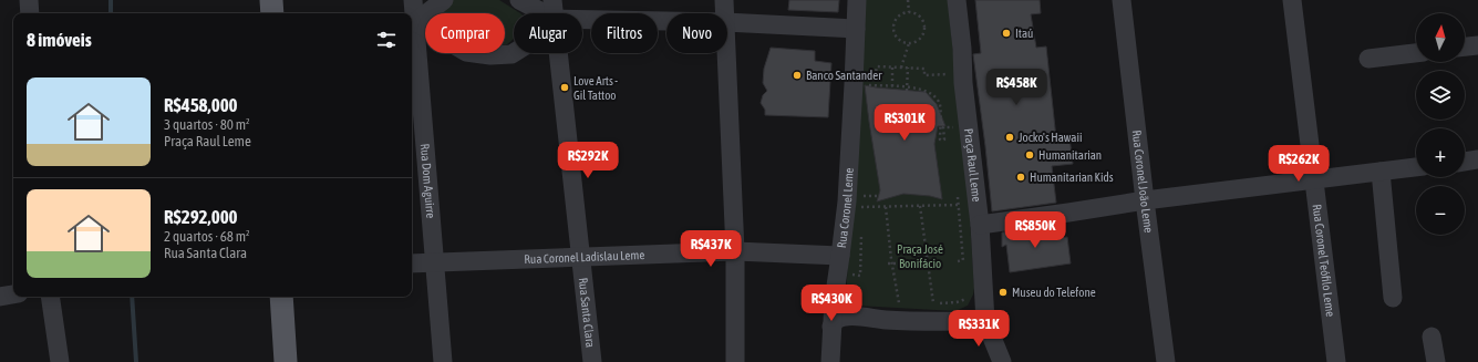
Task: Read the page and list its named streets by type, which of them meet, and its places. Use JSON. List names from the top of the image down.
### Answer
{
  "streets": {
    "street": [
      "Praça Raul Leme",
      "Rua Dom Aguirre",
      "Rua Coronel João Leme",
      "Rua Coronel Leme",
      "Rua Coronel Ladislau Leme",
      "Rua Coronel Teófilo Leme",
      "Rua Santa Clara"
    ]
  },
  "crossings": [
    ["Rua Dom Aguirre", "Rua Coronel Ladislau Leme"],
    ["Rua Coronel Leme", "Rua Coronel Ladislau Leme"],
    ["Rua Coronel Ladislau Leme", "Rua Santa Clara"]
  ],
  "parks": ["Praça José Bonifácio"],
  "places": [
    "Itaú",
    "Banco Santander",
    "Love Arts - Gil Tattoo",
    "Jocko's Hawaii",
    "Humanitarian",
    "Humanitarian Kids",
    "Museu do Telefone"
  ],
  "north": "top",
  "page": {
    "map_buttons": ["+", "−"],
    "chip": [
      "Comprar",
      "Alugar",
      "Filtros",
      "Novo"
    ],
    "heading": "8 imóveis",
    "list": [
      {
        "name": "R$458,000",
        "note": "3 quartos · 80 m² · Praça Raul Leme"
      },
      {
        "name": "R$292,000",
        "note": "2 quartos · 68 m² · Rua Santa Clara"
      }
    ],
    "price": [
      "R$458K",
      "R$301K",
      "R$292K",
      "R$262K",
      "R$850K",
      "R$437K",
      "R$430K",
      "R$331K"
    ]
  }
}
